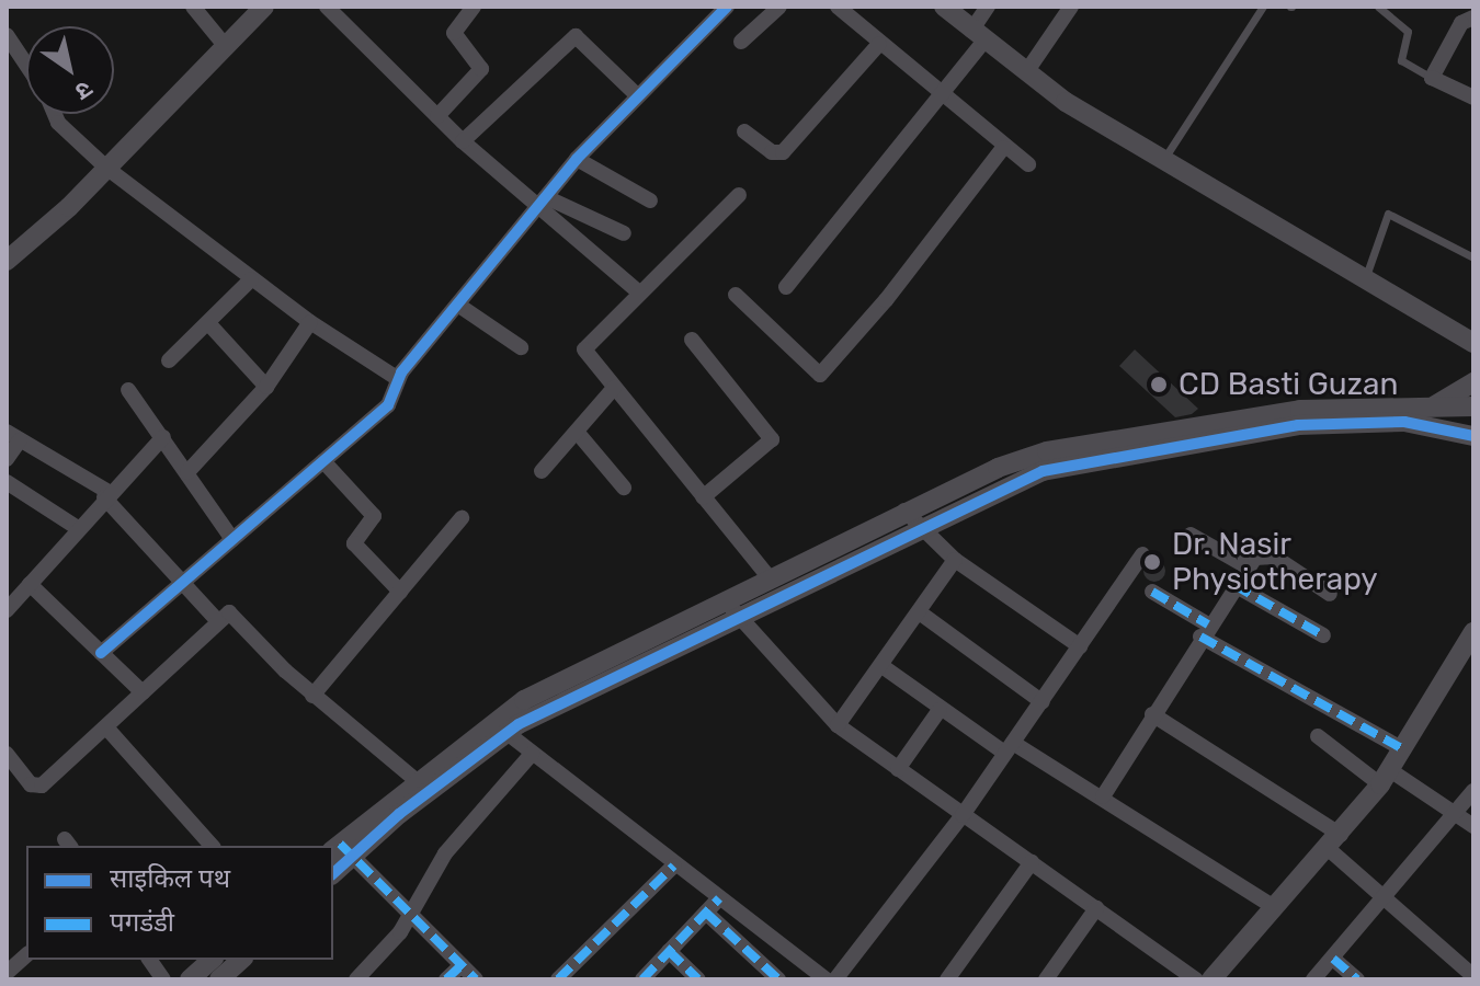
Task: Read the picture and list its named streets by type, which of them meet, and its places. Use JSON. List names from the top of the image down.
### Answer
{
  "places": ["CD Basti Guzan", "Dr. Nasir Physiotherapy"],
  "legend": ["साइकिल पथ", "पगडंडी"],
  "north": "bottom right"
}
